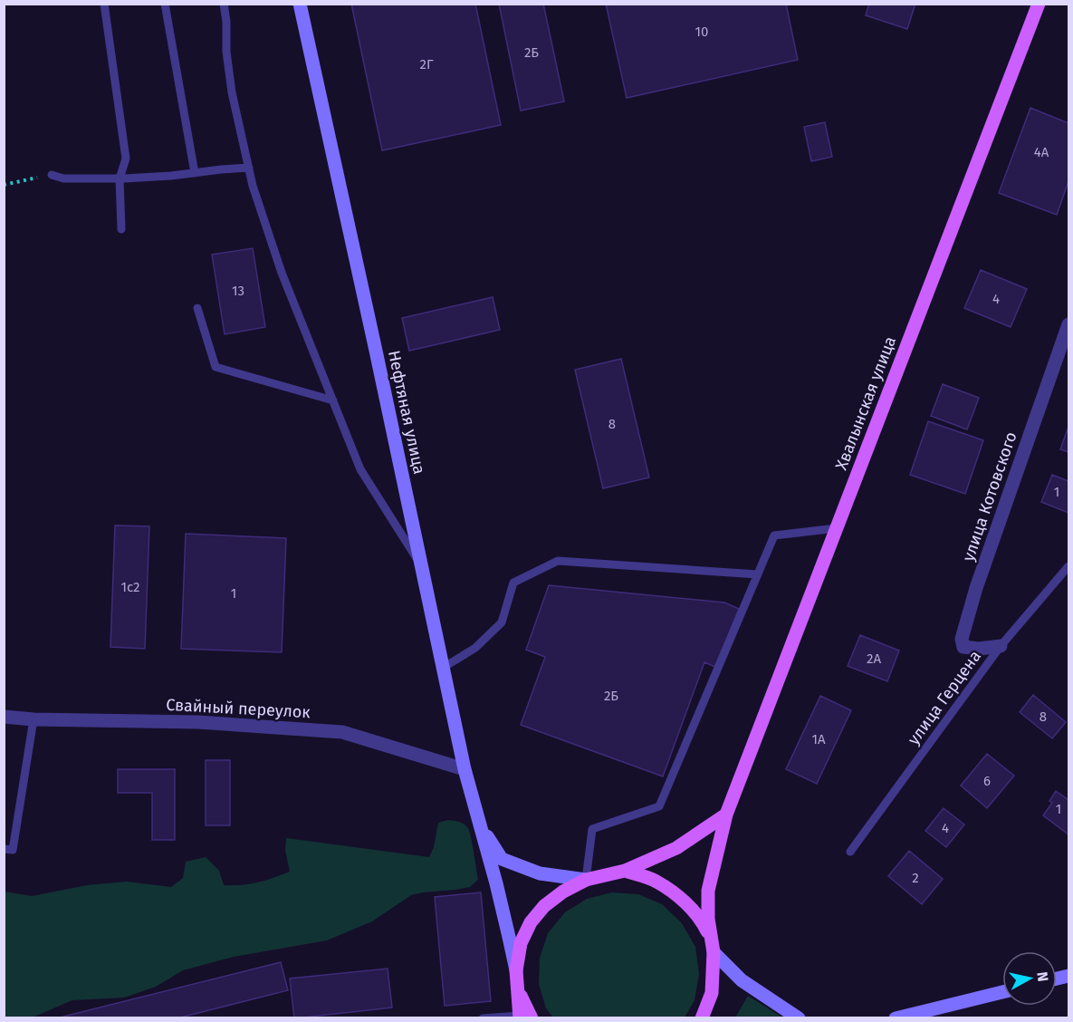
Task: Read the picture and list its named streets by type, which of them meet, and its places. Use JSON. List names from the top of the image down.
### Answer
{
  "streets": {
    "main road": ["Хвалынская улица"],
    "street": ["Нефтяная улица", "улица Котовского", "Свайный переулок"],
    "lane": ["улица Герцена"]
  },
  "crossings": [
    ["Нефтяная улица", "Свайный переулок"],
    ["улица Котовского", "улица Герцена"]
  ],
  "house_numbers": [
    "10",
    "2Б",
    "2Г",
    "4А",
    "13",
    "4",
    "8",
    "1",
    "1с2",
    "1",
    "2А",
    "2Б",
    "8",
    "1А",
    "6",
    "1",
    "4",
    "2"
  ],
  "north": "right"
}
